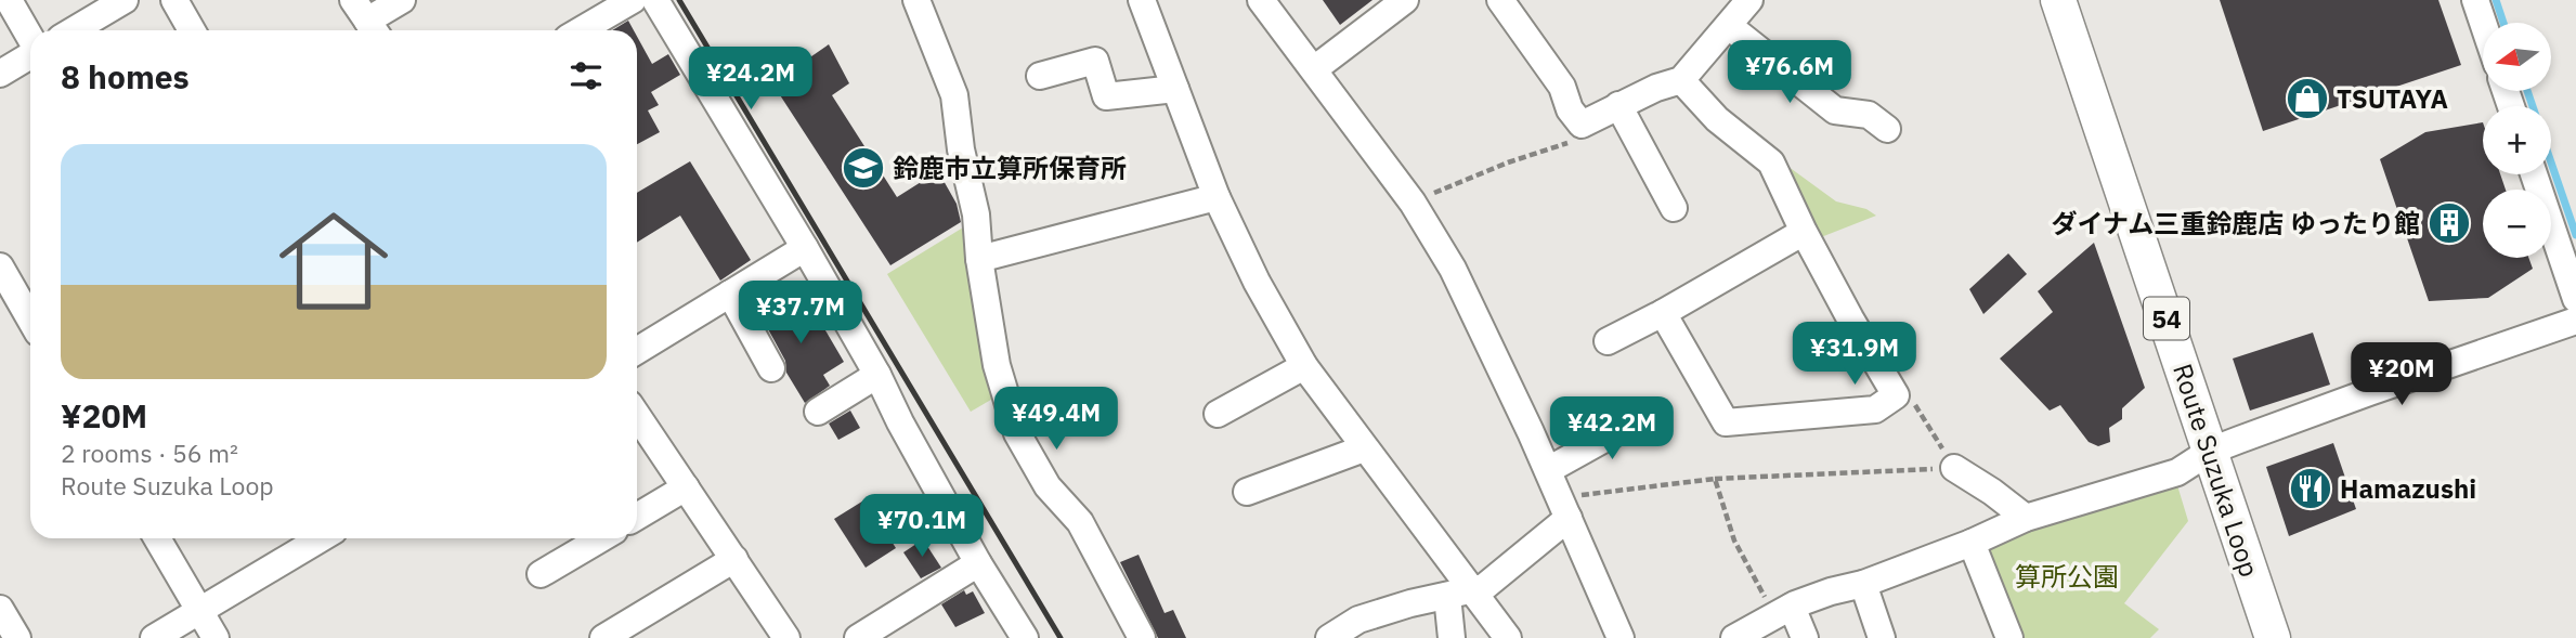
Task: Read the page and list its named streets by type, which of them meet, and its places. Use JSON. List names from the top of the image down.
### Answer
{
  "streets": {
    "main road": ["54", "Route Suzuka Loop"]
  },
  "parks": ["算所公園"],
  "places": {
    "shop": ["TSUTAYA"],
    "school or university": ["鈴鹿市立算所保育所"],
    "building": ["ダイナム三重鈴鹿店 ゆったり館"],
    "restaurant": ["Hamazushi"]
  },
  "north": "left",
  "page": {
    "map_buttons": ["+", "−"],
    "heading": "8 homes",
    "price": [
      "¥76.6M",
      "¥24.2M",
      "¥37.7M",
      "¥31.9M",
      "¥20M",
      "¥49.4M",
      "¥42.2M",
      "¥70.1M"
    ],
    "list": [
      {
        "name": "¥20M",
        "note": "2 rooms · 56 m² · Route Suzuka Loop"
      }
    ]
  }
}
